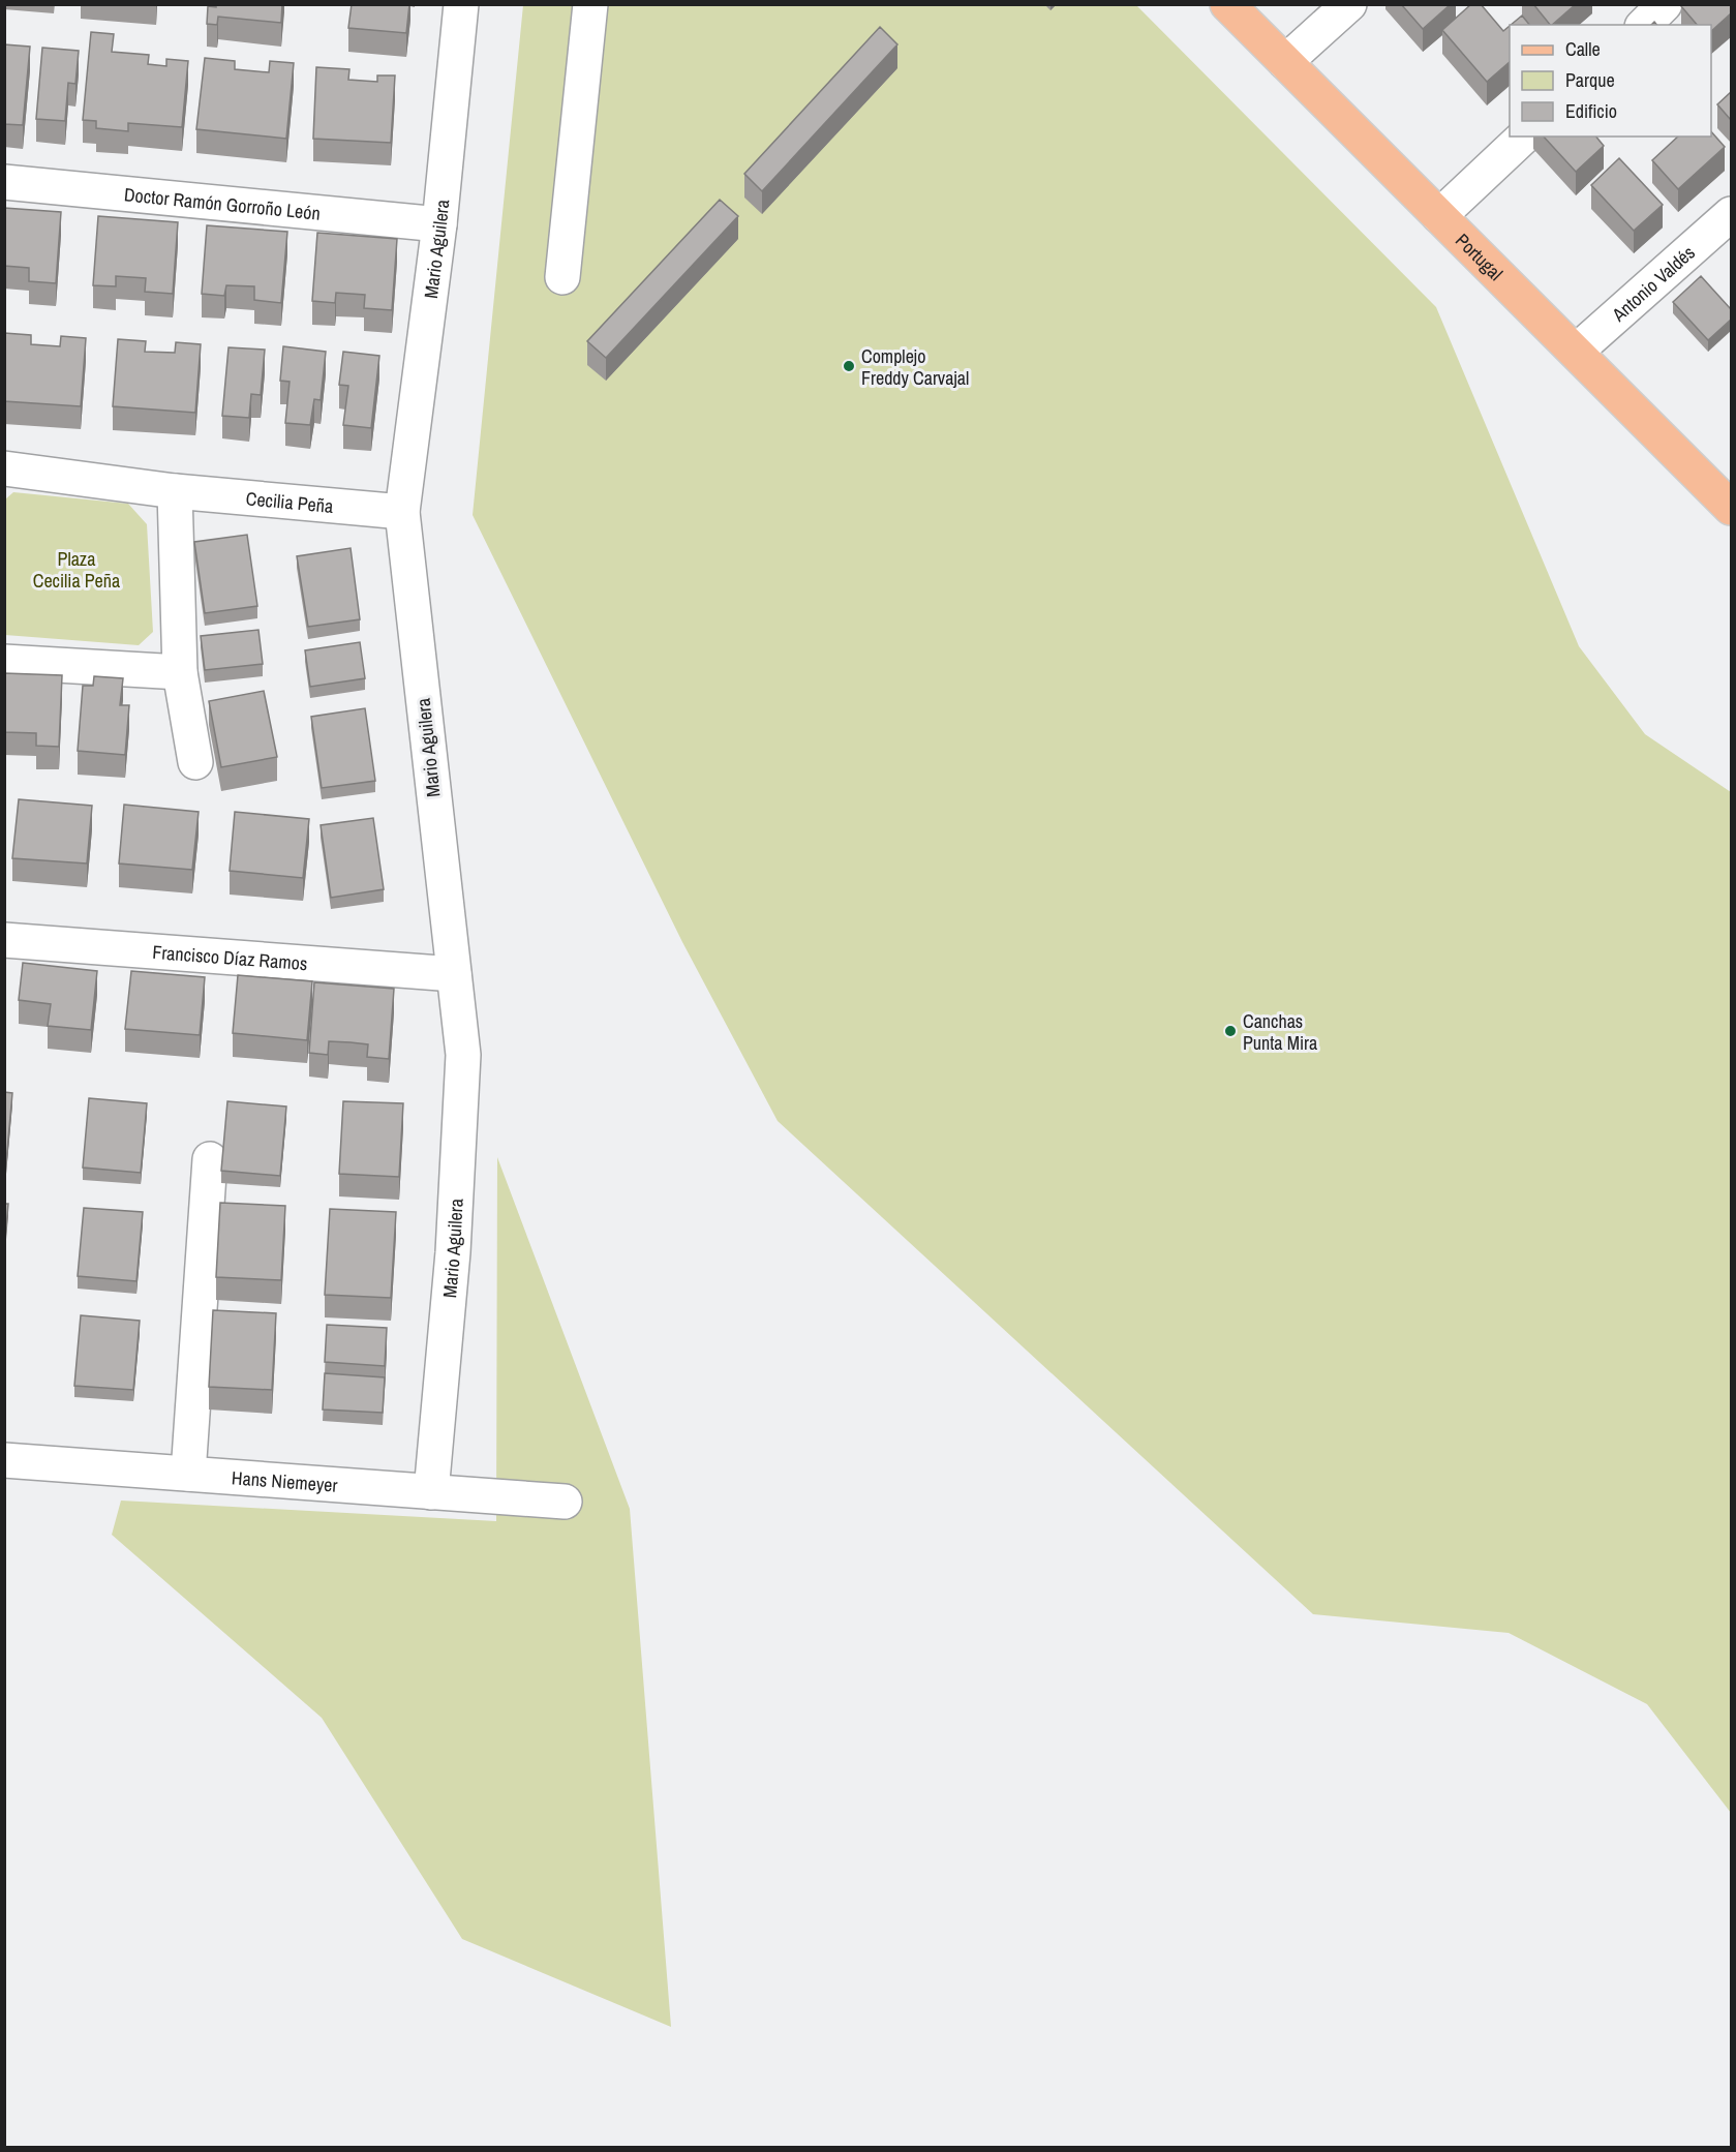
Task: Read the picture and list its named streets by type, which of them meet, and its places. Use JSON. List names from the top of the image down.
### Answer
{
  "streets": {
    "main road": ["Portugal"],
    "street": [
      "Doctor Ramón Gorroño León",
      "Mario Aguilera",
      "Antonio Valdés",
      "Cecilia Peña",
      "Francisco Díaz Ramos",
      "Hans Niemeyer"
    ]
  },
  "crossings": [
    ["Doctor Ramón Gorroño León", "Mario Aguilera"],
    ["Mario Aguilera", "Cecilia Peña"],
    ["Mario Aguilera", "Francisco Díaz Ramos"],
    ["Mario Aguilera", "Hans Niemeyer"],
    ["Portugal", "Antonio Valdés"]
  ],
  "parks": ["Plaza Cecilia Peña"],
  "places": ["Complejo Freddy Carvajal", "Canchas Punta Mira"],
  "legend": ["Calle", "Parque", "Edificio"]
}
